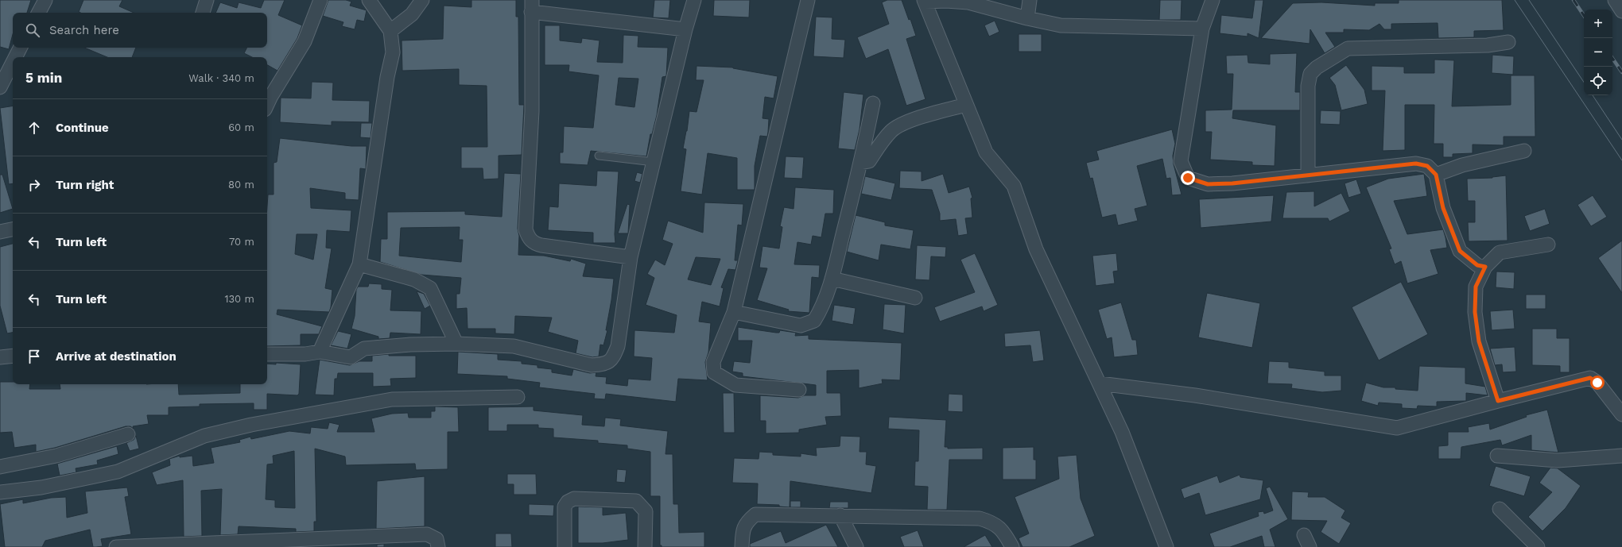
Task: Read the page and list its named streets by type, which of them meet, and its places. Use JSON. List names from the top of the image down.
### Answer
{
  "page": {
    "map_buttons": ["+", "−"],
    "search": "Search here",
    "heading": ["5 min", "Walk · 340 m"],
    "list": [
      ["Continue", "60 m"],
      ["Turn right", "80 m"],
      ["Turn left", "70 m"],
      ["Turn left", "130 m"],
      "Arrive at destination"
    ]
  }
}
